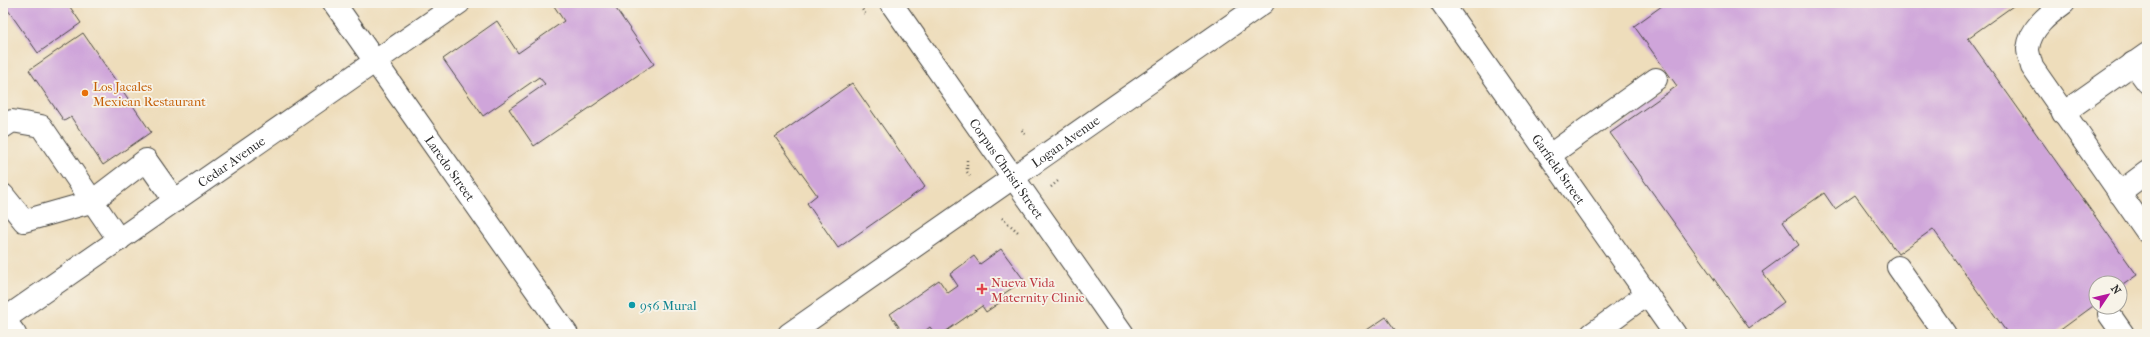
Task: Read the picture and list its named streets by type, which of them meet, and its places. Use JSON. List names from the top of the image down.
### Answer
{
  "streets": {
    "street": [
      "Logan Avenue",
      "Cedar Avenue",
      "Corpus Christi Street",
      "Garfield Street",
      "Laredo Street"
    ]
  },
  "crossings": [
    ["Logan Avenue", "Corpus Christi Street"],
    ["Cedar Avenue", "Laredo Street"]
  ],
  "places": {
    "other": ["Los Jacales Mexican Restaurant", "956 Mural"],
    "health": ["Nueva Vida Maternity Clinic"]
  },
  "north": "top right"
}
